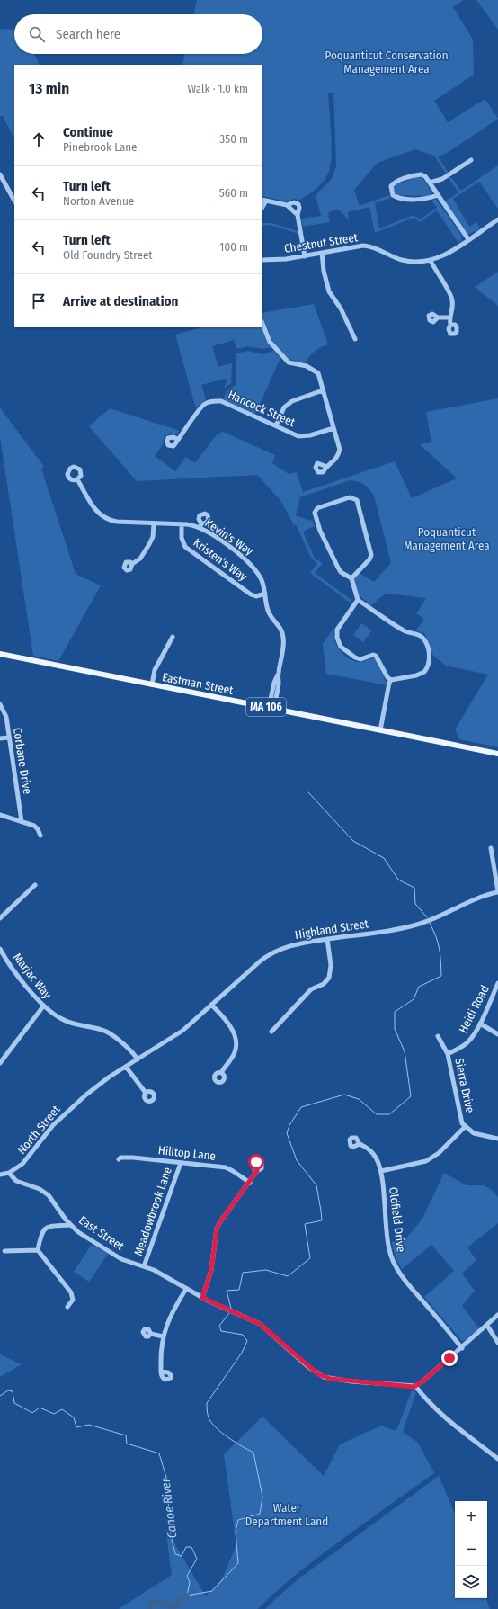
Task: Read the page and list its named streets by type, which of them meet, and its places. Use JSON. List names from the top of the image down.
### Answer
{
  "streets": {
    "main road": ["Eastman Street", "MA 106"],
    "street": [
      "Chestnut Street",
      "Hancock Street",
      "Kevin's Way",
      "Kristen's Way",
      "Corbane Drive",
      "Highland Street",
      "Marjac Way",
      "Heidi Road",
      "Sierra Drive",
      "North Street",
      "Hilltop Lane",
      "Meadowbrook Lane",
      "Oldfield Drive",
      "East Street"
    ]
  },
  "crossings": [
    ["Kevin's Way", "Kristen's Way"],
    ["Kevin's Way", "Eastman Street"],
    ["Highland Street", "Marjac Way"],
    ["Highland Street", "North Street"],
    ["Heidi Road", "Sierra Drive"],
    ["North Street", "East Street"],
    ["Hilltop Lane", "Meadowbrook Lane"],
    ["Meadowbrook Lane", "East Street"]
  ],
  "water": ["Canoe River"],
  "parks": ["Poquanticut Conservation Management Area", "Poquanticut Management Area", "Water Department Land"],
  "page": {
    "search": "Search here",
    "heading": ["13 min", "Walk · 1.0 km"],
    "list": [
      ["Continue", "Pinebrook Lane", "350 m"],
      ["Turn left", "Norton Avenue", "560 m"],
      ["Turn left", "Old Foundry Street", "100 m"],
      "Arrive at destination"
    ],
    "map_buttons": ["+", "−"]
  }
}
